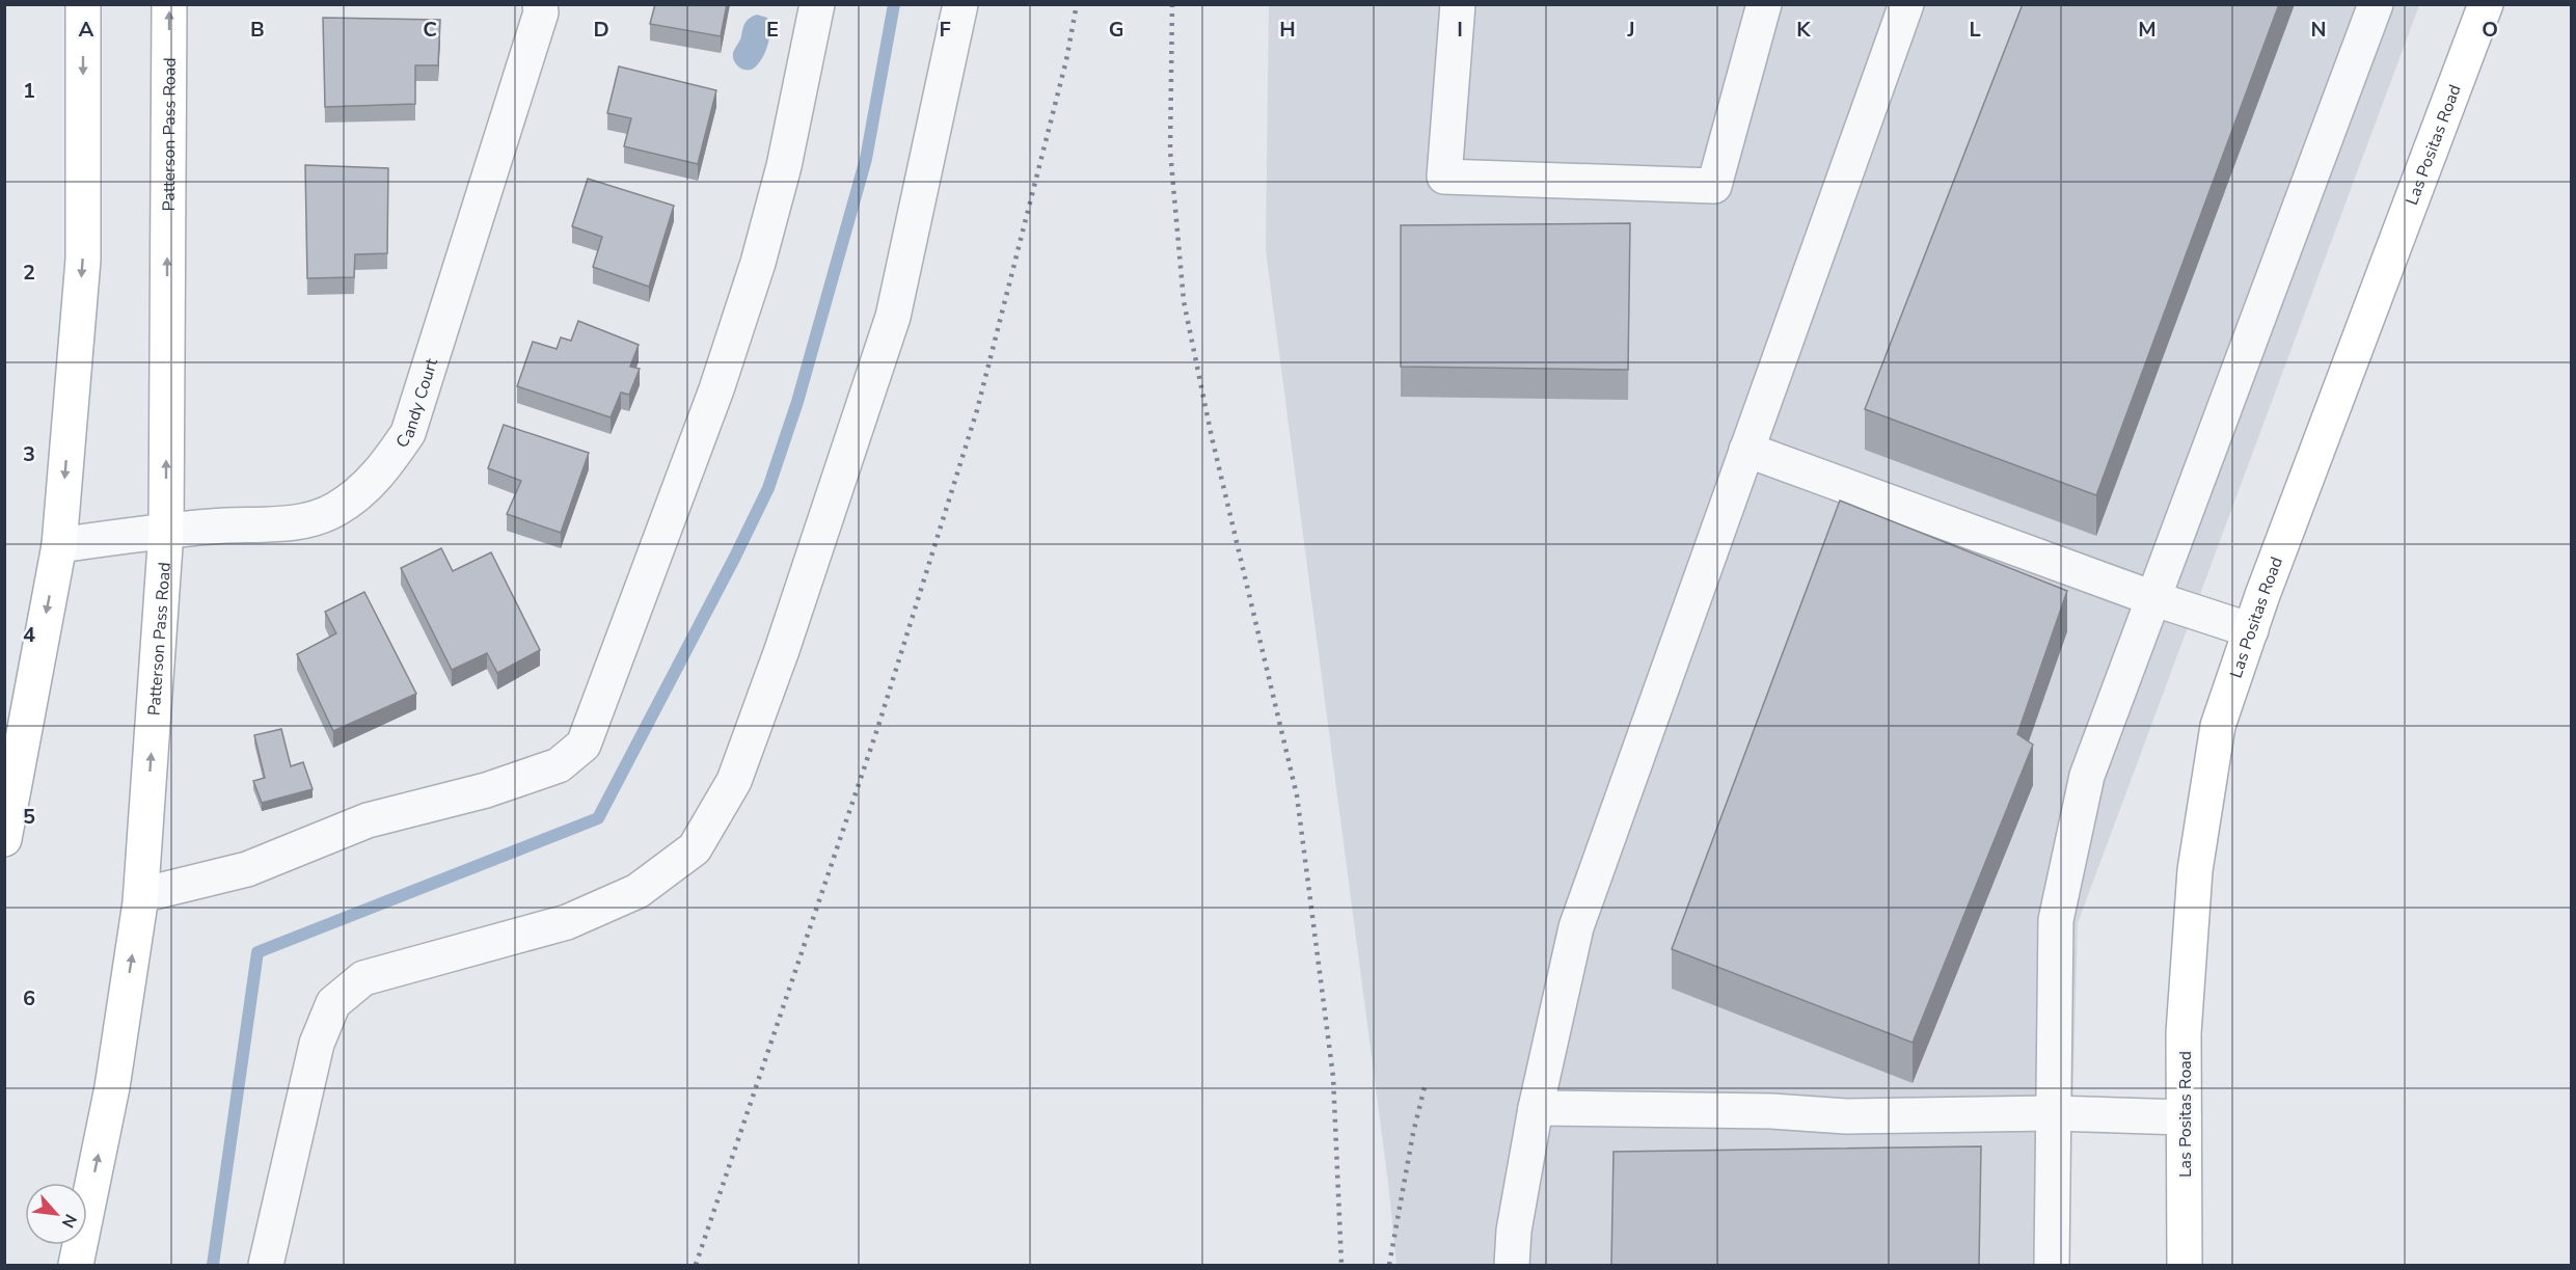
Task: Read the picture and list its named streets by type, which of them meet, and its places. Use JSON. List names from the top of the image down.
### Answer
{
  "streets": {
    "main road": ["Patterson Pass Road", "Las Positas Road"],
    "street": ["Candy Court"]
  },
  "crossings": [
    ["Patterson Pass Road", "Candy Court"]
  ],
  "north": "bottom right",
  "grid": {
    "columns": [
      "A",
      "B",
      "C",
      "D",
      "E",
      "F",
      "G",
      "H",
      "I",
      "J",
      "K",
      "L",
      "M",
      "N",
      "O"
    ],
    "rows": [
      "1",
      "2",
      "3",
      "4",
      "5",
      "6"
    ]
  }
}
